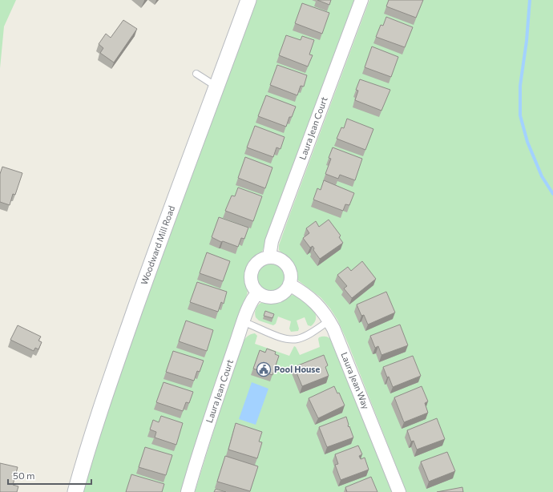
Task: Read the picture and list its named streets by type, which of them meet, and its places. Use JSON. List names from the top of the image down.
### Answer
{
  "streets": {
    "street": ["Laura Jean Court", "Woodward Mill Road", "Laura Jean Way"]
  },
  "crossings": [
    ["Laura Jean Court", "Laura Jean Way"]
  ],
  "places": {
    "public building": ["Pool House"]
  },
  "scale_bar": "50 m"
}
